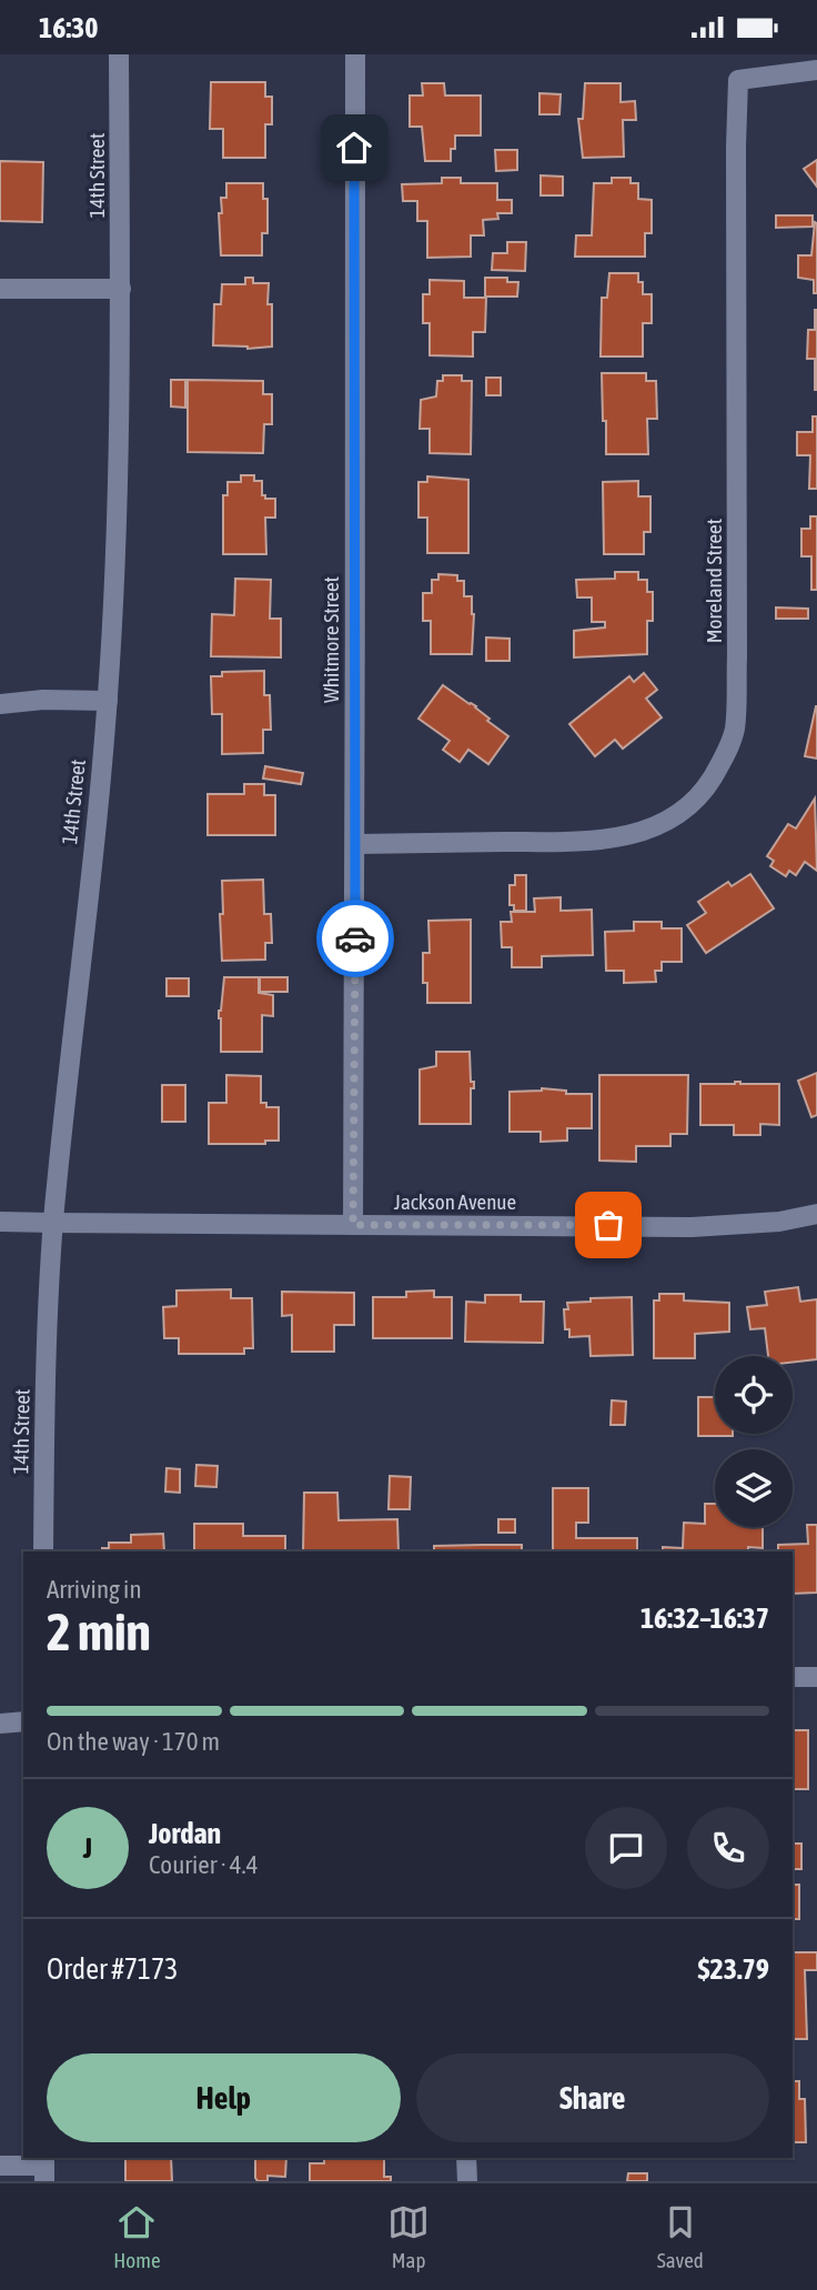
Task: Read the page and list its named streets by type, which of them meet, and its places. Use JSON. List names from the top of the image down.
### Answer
{
  "streets": {
    "street": [
      "14th Street",
      "Moreland Street",
      "Whitmore Street",
      "Jackson Avenue"
    ]
  },
  "crossings": [
    ["14th Street", "Jackson Avenue"],
    ["Moreland Street", "Whitmore Street"],
    ["Whitmore Street", "Jackson Avenue"]
  ],
  "page": {
    "status": "16:30",
    "heading": ["2 min", "Arriving in", "16:32–16:37"],
    "panel": [
      "Jordan",
      "Courier · 4.4",
      "Order #7173",
      "$23.79"
    ],
    "bar": "On the way · 170 m",
    "round": "J",
    "buttons": ["Help", "Share"],
    "tabs": ["Home", "Map", "Saved"]
  }
}
